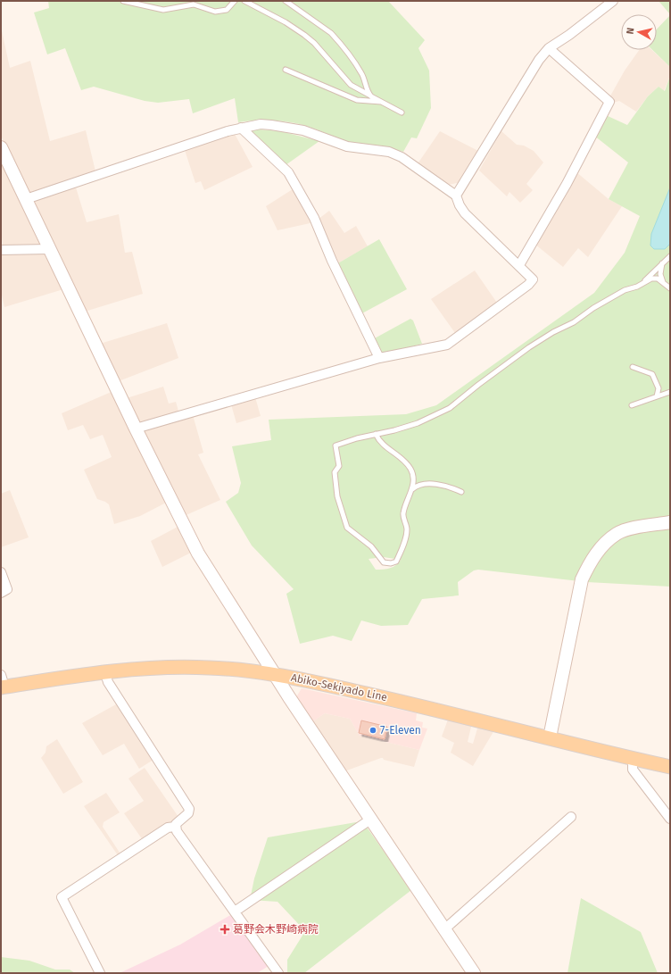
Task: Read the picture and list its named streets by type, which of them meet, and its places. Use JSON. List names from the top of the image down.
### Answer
{
  "streets": {
    "main road": ["Abiko-Sekiyado Line"]
  },
  "places": {
    "other": ["7-Eleven"],
    "health": ["葛野会木野崎病院"]
  },
  "north": "left"
}
